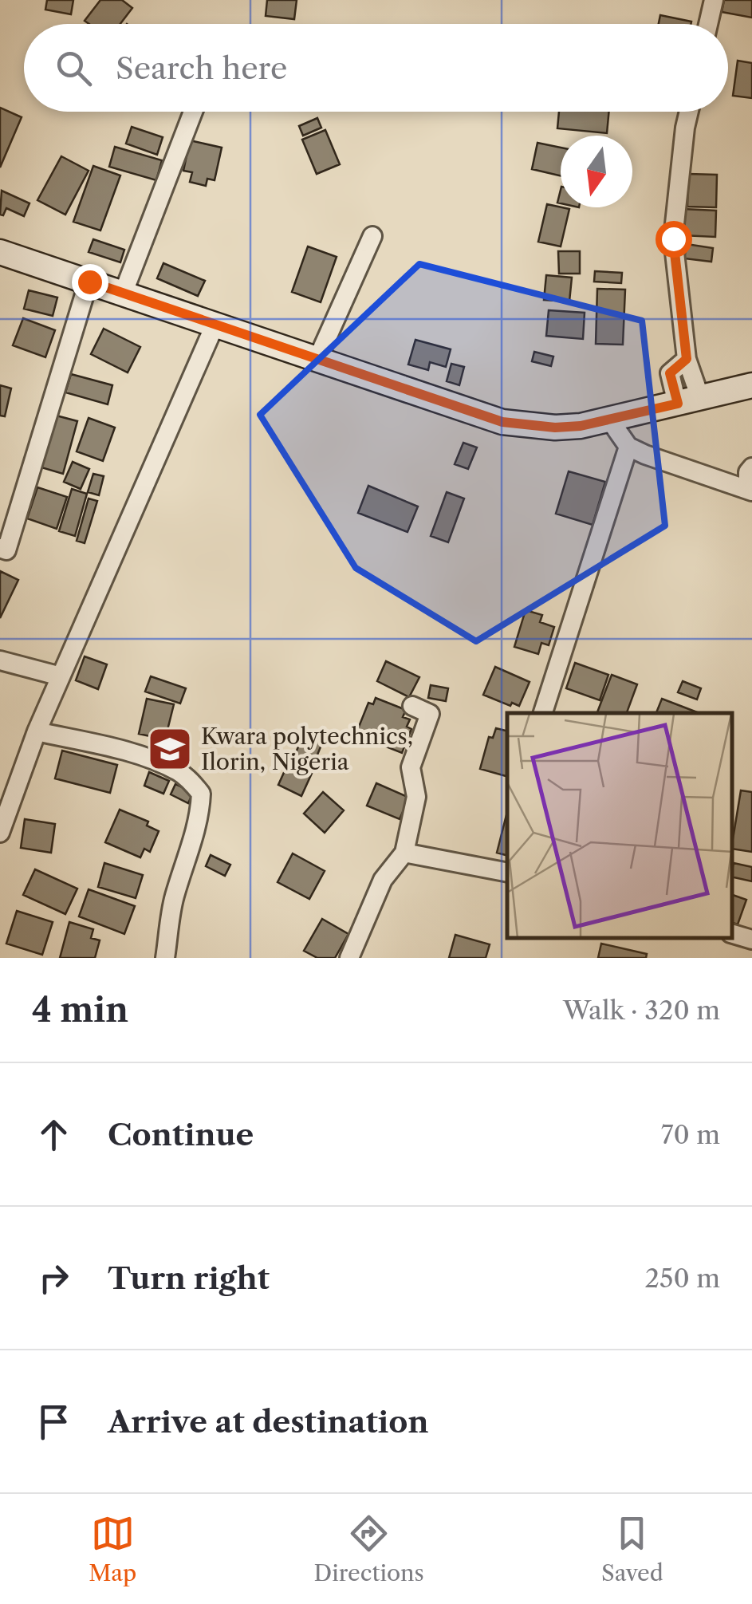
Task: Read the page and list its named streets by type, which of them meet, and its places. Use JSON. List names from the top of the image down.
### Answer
{
  "places": {
    "school or university": ["Kwara polytechnics, Ilorin, Nigeria"]
  },
  "north": "bottom",
  "page": {
    "search": "Search here",
    "heading": ["4 min", "Walk · 320 m"],
    "list": [
      ["Continue", "70 m"],
      ["Turn right", "250 m"],
      "Arrive at destination"
    ],
    "nav": ["Map", "Directions", "Saved"]
  }
}
